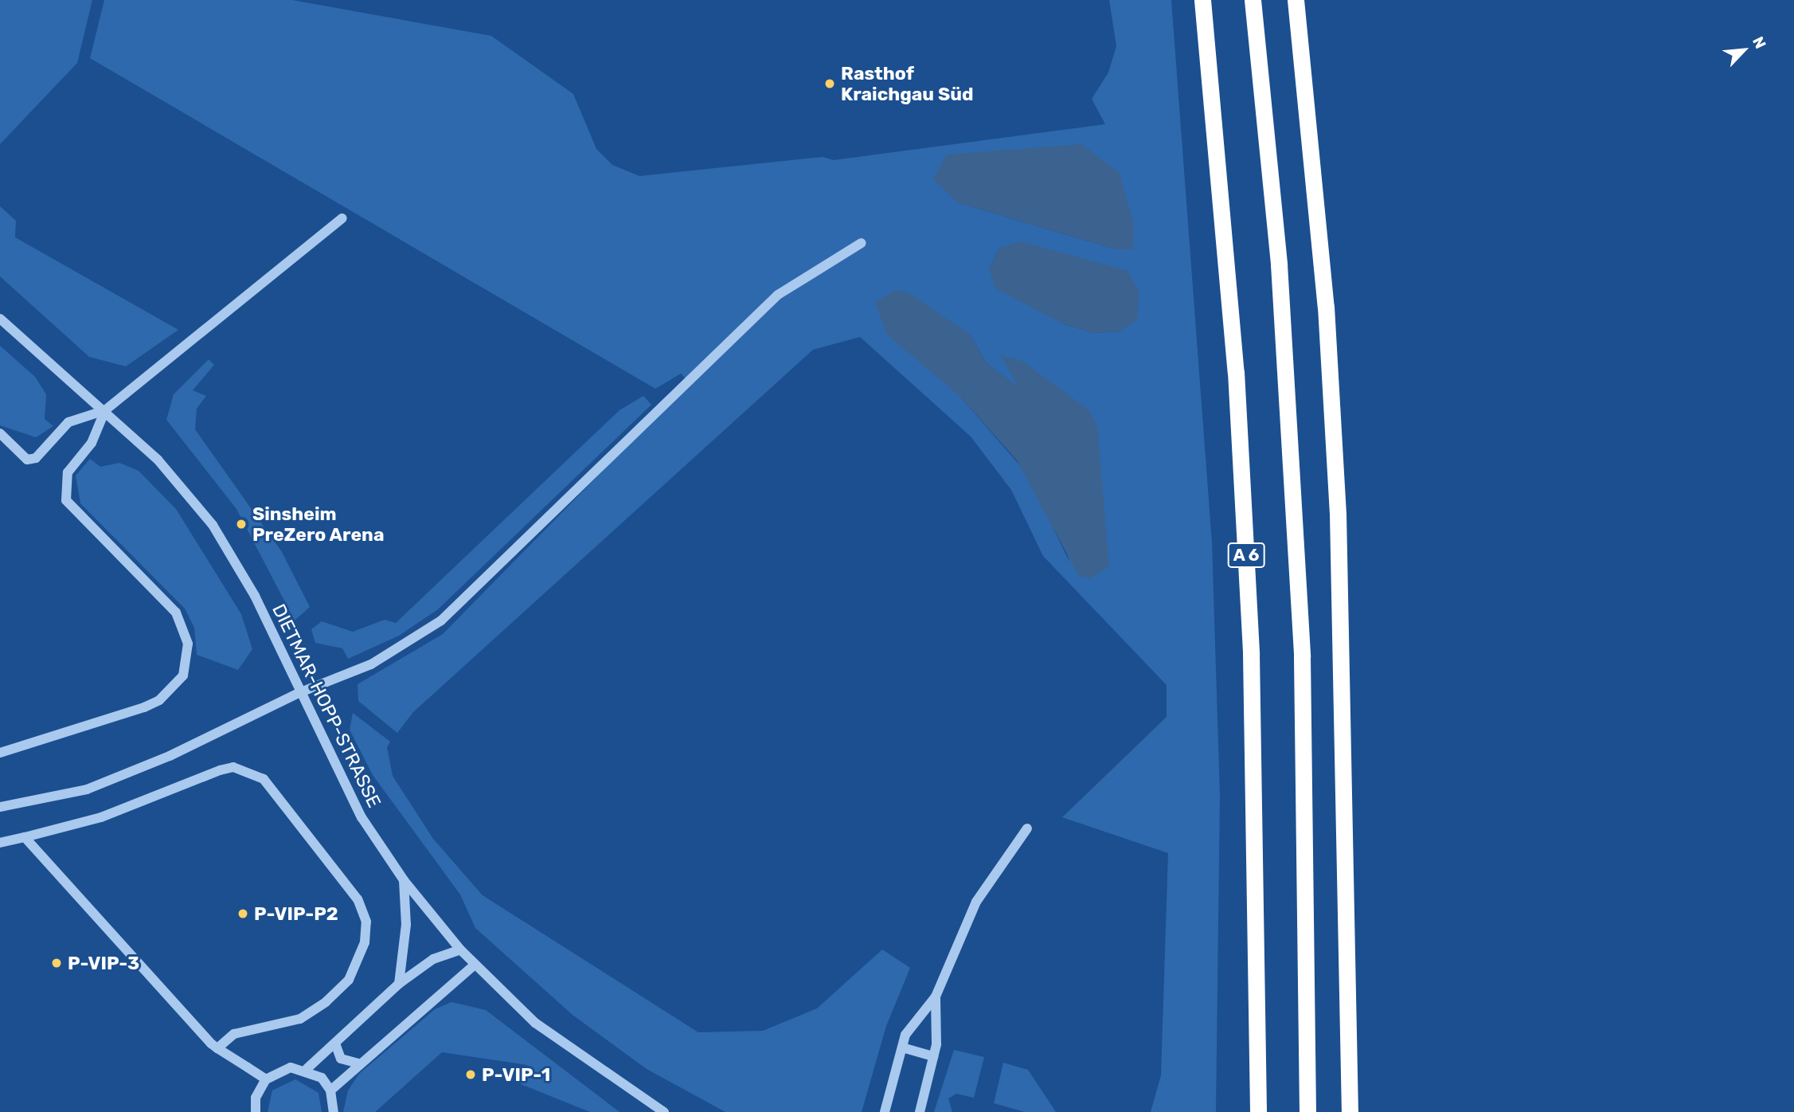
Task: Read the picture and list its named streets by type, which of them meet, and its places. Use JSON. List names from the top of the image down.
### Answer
{
  "streets": {
    "highway": ["A 6"],
    "street": ["DIETMAR-HOPP-STRASSE"]
  },
  "places": [
    "Rasthof Kraichgau Süd",
    "Sinsheim PreZero Arena",
    "P-VIP-P2",
    "P-VIP-3",
    "P-VIP-1"
  ],
  "north": "top right"
}
